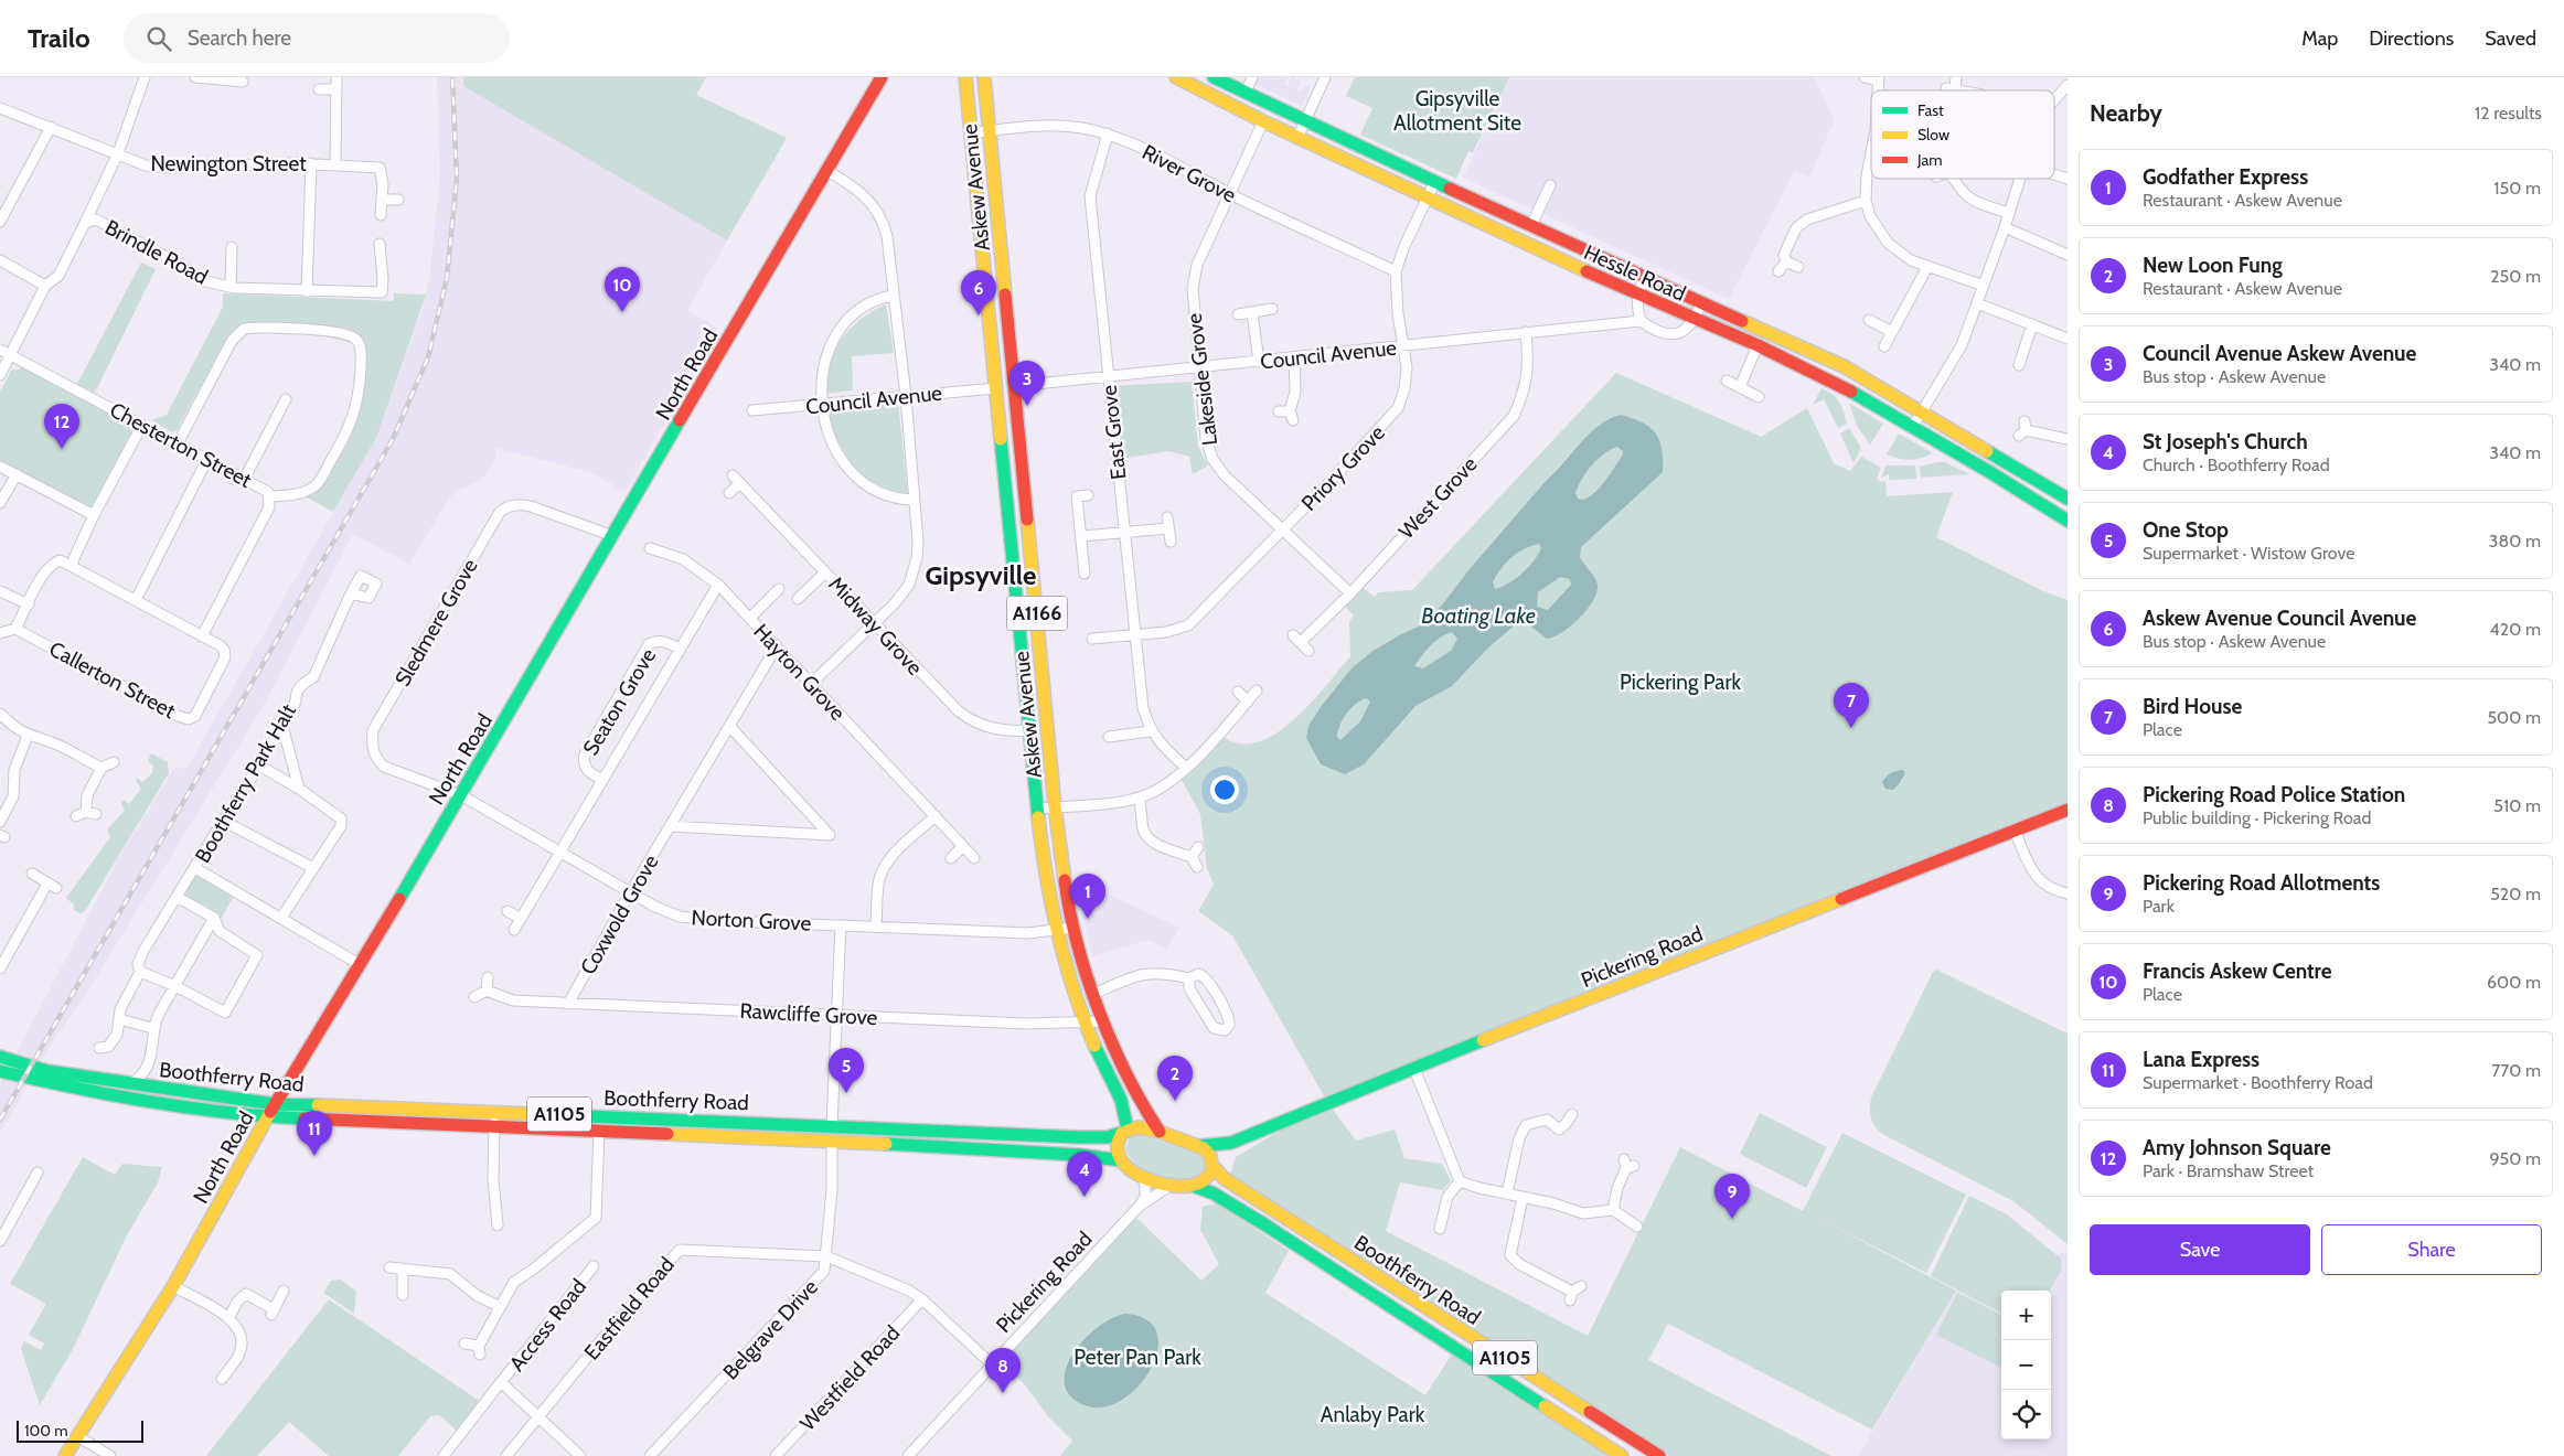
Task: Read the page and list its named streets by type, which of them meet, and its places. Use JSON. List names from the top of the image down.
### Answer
{
  "streets": {
    "main road": [
      "Askew Avenue",
      "Hessle Road",
      "North Road",
      "A1166",
      "Pickering Road",
      "Boothferry Road",
      "A1105"
    ],
    "street": [
      "Newington Street",
      "River Grove",
      "Brindle Road",
      "Council Avenue",
      "Lakeside Grove",
      "East Grove",
      "Chesterton Street",
      "Priory Grove",
      "West Grove",
      "Sledmere Grove",
      "Midway Grove",
      "Hayton Grove",
      "Callerton Street",
      "Seaton Grove",
      "Boothferry Park Halt",
      "Coxwold Grove",
      "Norton Grove",
      "Rawcliffe Grove",
      "Eastfield Road",
      "Access Road",
      "Belgrave Drive",
      "Westfield Road"
    ]
  },
  "crossings": [
    ["River Grove", "Askew Avenue"],
    ["River Grove", "Lakeside Grove"],
    ["River Grove", "East Grove"],
    ["River Grove", "Priory Grove"],
    ["Askew Avenue", "Council Avenue"],
    ["Askew Avenue", "Midway Grove"],
    ["Askew Avenue", "Norton Grove"],
    ["Askew Avenue", "Rawcliffe Grove"],
    ["Askew Avenue", "Boothferry Road"],
    ["Askew Avenue", "A1105"],
    ["Brindle Road", "Chesterton Street"],
    ["Hessle Road", "Lakeside Grove"],
    ["Hessle Road", "Priory Grove"],
    ["Council Avenue", "Lakeside Grove"],
    ["Council Avenue", "East Grove"],
    ["Council Avenue", "Priory Grove"],
    ["Council Avenue", "West Grove"],
    ["North Road", "Sledmere Grove"],
    ["North Road", "Norton Grove"],
    ["North Road", "Boothferry Road"],
    ["Lakeside Grove", "Priory Grove"],
    ["Lakeside Grove", "West Grove"],
    ["East Grove", "Priory Grove"],
    ["Sledmere Grove", "Norton Grove"],
    ["Hayton Grove", "Seaton Grove"],
    ["Hayton Grove", "Coxwold Grove"],
    ["Seaton Grove", "Norton Grove"],
    ["Coxwold Grove", "Norton Grove"],
    ["Coxwold Grove", "Rawcliffe Grove"],
    ["Pickering Road", "Boothferry Road"],
    ["Pickering Road", "A1105"],
    ["Boothferry Road", "A1105"],
    ["Boothferry Road", "Belgrave Drive"],
    ["Eastfield Road", "Access Road"],
    ["Eastfield Road", "Belgrave Drive"]
  ],
  "districts": ["Gipsyville"],
  "water": ["Boating Lake"],
  "parks": [
    "Gipsyville Allotment Site",
    "Pickering Park",
    "Peter Pan Park",
    "Anlaby Park"
  ],
  "legend": ["Fast", "Slow", "Jam"],
  "scale_bar": "100 m",
  "page": {
    "header": "Trailo",
    "search": "Search here",
    "nav": ["Map", "Directions", "Saved"],
    "heading": ["Nearby", "12 results"],
    "list": [
      {
        "mark": "1",
        "name": "Godfather Express",
        "note": "Restaurant · Askew Avenue",
        "value": "150 m"
      },
      {
        "mark": "2",
        "name": "New Loon Fung",
        "note": "Restaurant · Askew Avenue",
        "value": "250 m"
      },
      {
        "mark": "3",
        "name": "Council Avenue Askew Avenue",
        "note": "Bus stop · Askew Avenue",
        "value": "340 m"
      },
      {
        "mark": "4",
        "name": "St Joseph's Church",
        "note": "Church · Boothferry Road",
        "value": "340 m"
      },
      {
        "mark": "5",
        "name": "One Stop",
        "note": "Supermarket · Wistow Grove",
        "value": "380 m"
      },
      {
        "mark": "6",
        "name": "Askew Avenue Council Avenue",
        "note": "Bus stop · Askew Avenue",
        "value": "420 m"
      },
      {
        "mark": "7",
        "name": "Bird House",
        "note": "Place",
        "value": "500 m"
      },
      {
        "mark": "8",
        "name": "Pickering Road Police Station",
        "note": "Public building · Pickering Road",
        "value": "510 m"
      },
      {
        "mark": "9",
        "name": "Pickering Road Allotments",
        "note": "Park",
        "value": "520 m"
      },
      {
        "mark": "10",
        "name": "Francis Askew Centre",
        "note": "Place",
        "value": "600 m"
      },
      {
        "mark": "11",
        "name": "Lana Express",
        "note": "Supermarket · Boothferry Road",
        "value": "770 m"
      },
      {
        "mark": "12",
        "name": "Amy Johnson Square",
        "note": "Park · Bramshaw Street",
        "value": "950 m"
      }
    ],
    "pins": [
      "10",
      "6",
      "3",
      "12",
      "7",
      "1",
      "5",
      "2",
      "11",
      "4",
      "9",
      "8"
    ],
    "buttons": ["Save", "Share"],
    "map_buttons": ["+", "−"],
    "scale": "100 m"
  }
}
